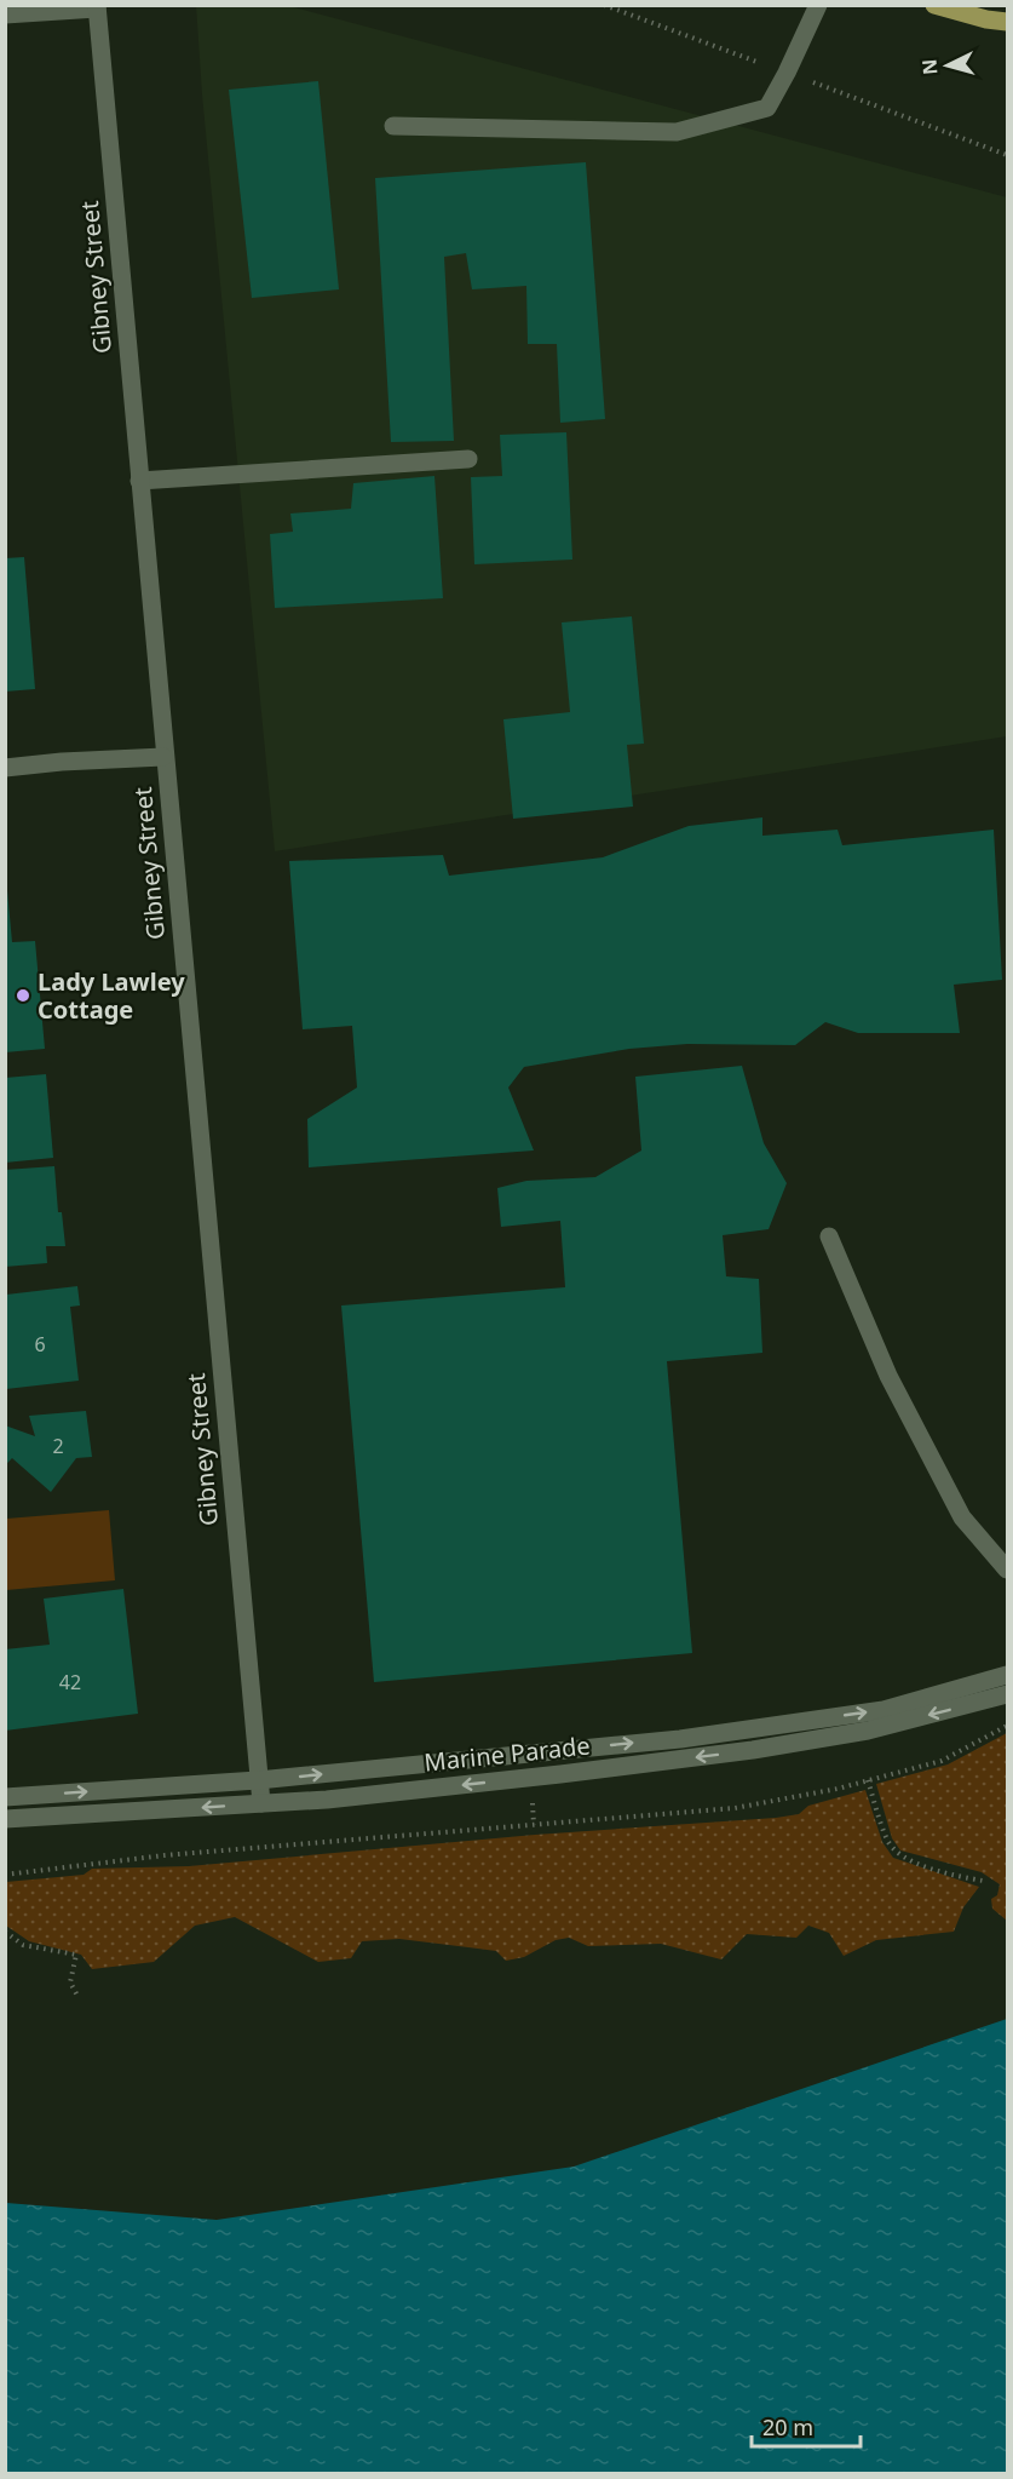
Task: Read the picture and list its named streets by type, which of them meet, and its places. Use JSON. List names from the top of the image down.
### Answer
{
  "streets": {
    "main road": ["Gibney Street", "Marine Parade"]
  },
  "crossings": [
    ["Gibney Street", "Marine Parade"]
  ],
  "places": ["Lady Lawley Cottage"],
  "house_numbers": ["6", "2", "42"],
  "scale_bar": "20 m",
  "north": "left"
}
